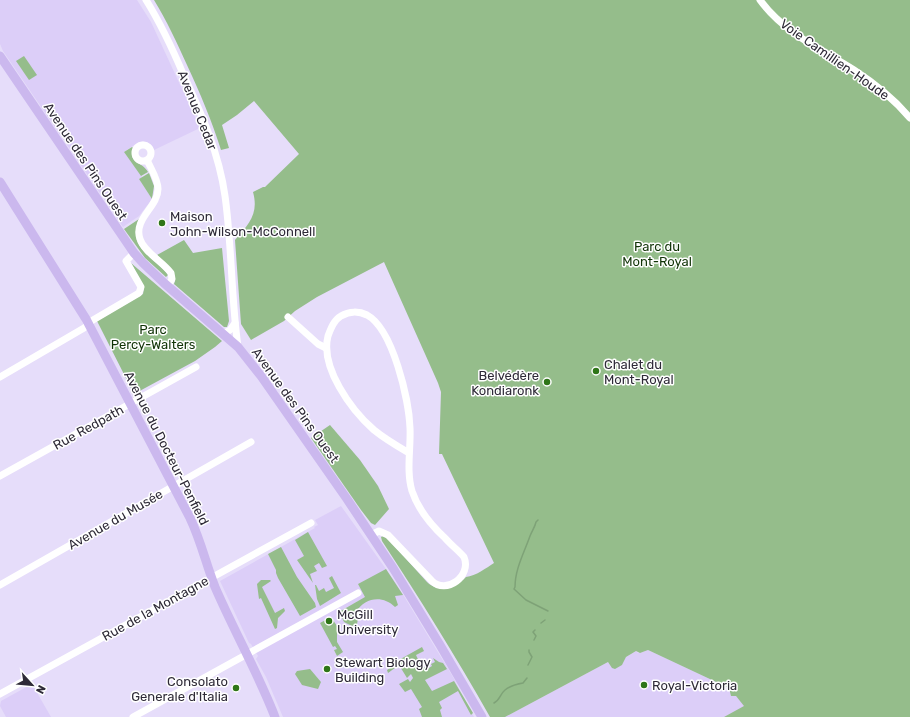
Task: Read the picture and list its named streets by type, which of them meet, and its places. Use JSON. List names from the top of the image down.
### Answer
{
  "streets": {
    "main road": ["Avenue des Pins Ouest", "Avenue du Docteur-Penfield"],
    "street": [
      "Voie Camillien-Houde",
      "Avenue Cedar",
      "Rue Redpath",
      "Avenue du Musée",
      "Rue de la Montagne"
    ]
  },
  "crossings": [
    ["Avenue Cedar", "Avenue des Pins Ouest"],
    ["Rue Redpath", "Avenue du Docteur-Penfield"],
    ["Avenue du Docteur-Penfield", "Avenue du Musée"],
    ["Avenue du Docteur-Penfield", "Rue de la Montagne"]
  ],
  "parks": ["Parc du Mont-Royal", "Parc Percy-Walters"],
  "places": [
    "Maison John-Wilson-McConnell",
    "Chalet du Mont-Royal",
    "Belvédère Kondiaronk",
    "McGill University",
    "Stewart Biology Building",
    "Royal-Victoria",
    "Consolato Generale d'Italia"
  ],
  "north": "bottom right"
}
